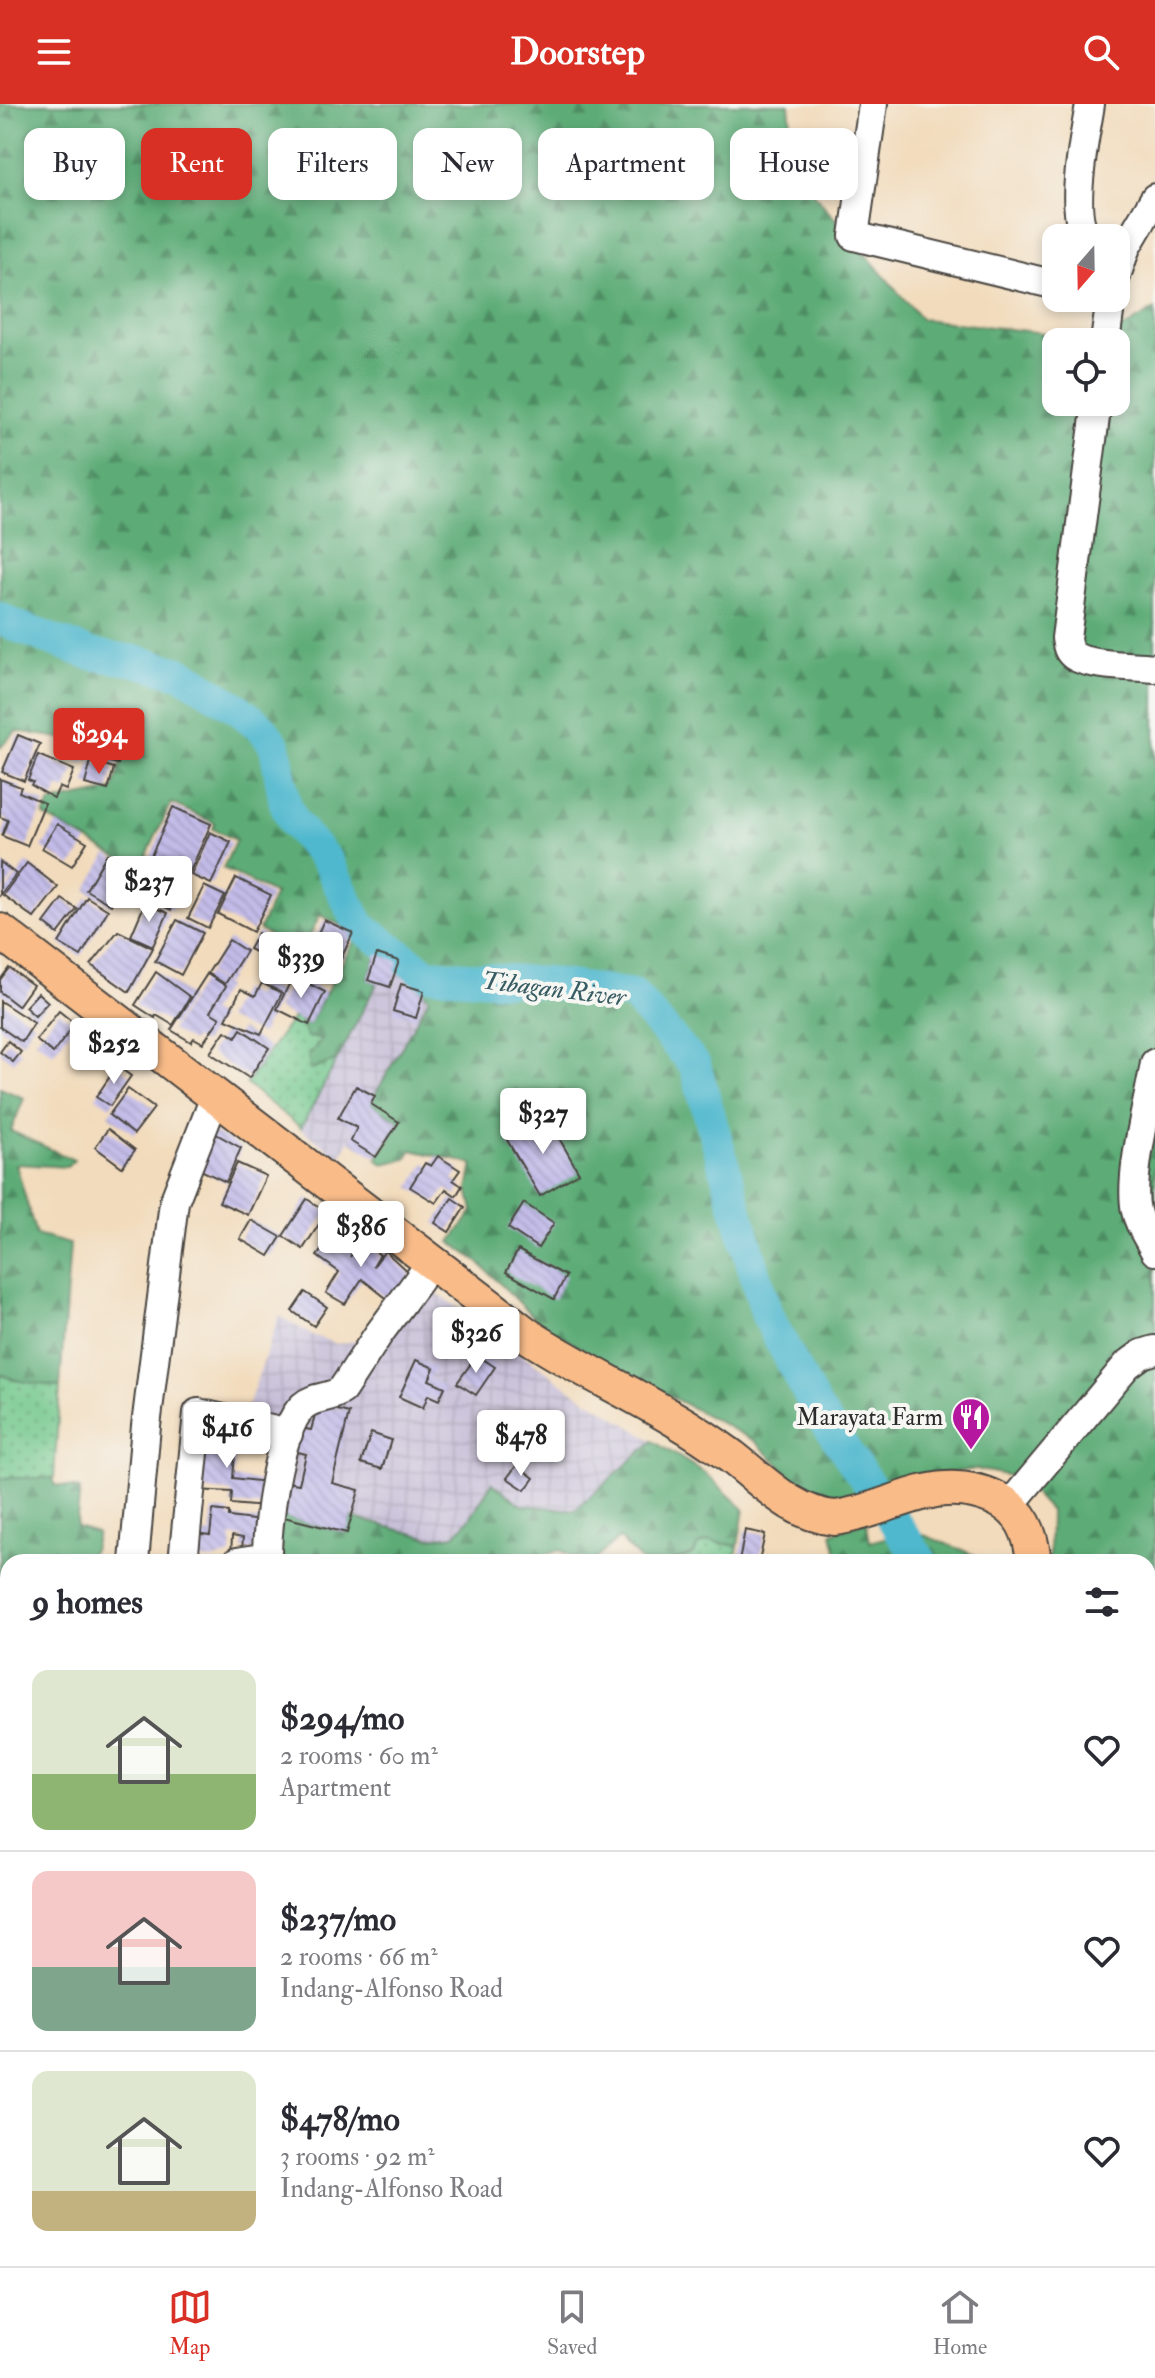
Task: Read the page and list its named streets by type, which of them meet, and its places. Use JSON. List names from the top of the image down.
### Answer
{
  "water": ["Tibagan River"],
  "places": {
    "restaurant": ["Marayata Farm"]
  },
  "north": "bottom",
  "page": {
    "header": "Doorstep",
    "chip": [
      "Buy",
      "Rent",
      "Filters",
      "New",
      "Apartment",
      "House"
    ],
    "price": [
      "$294",
      "$237",
      "$339",
      "$252",
      "$327",
      "$386",
      "$326",
      "$416",
      "$478"
    ],
    "heading": "9 homes",
    "list": [
      {
        "name": "$294/mo",
        "note": "2 rooms · 60 m² · Apartment"
      },
      {
        "name": "$237/mo",
        "note": "2 rooms · 66 m² · Indang-Alfonso Road"
      },
      {
        "name": "$478/mo",
        "note": "3 rooms · 92 m² · Indang-Alfonso Road"
      }
    ],
    "tabs": ["Map", "Saved", "Home"]
  }
}
